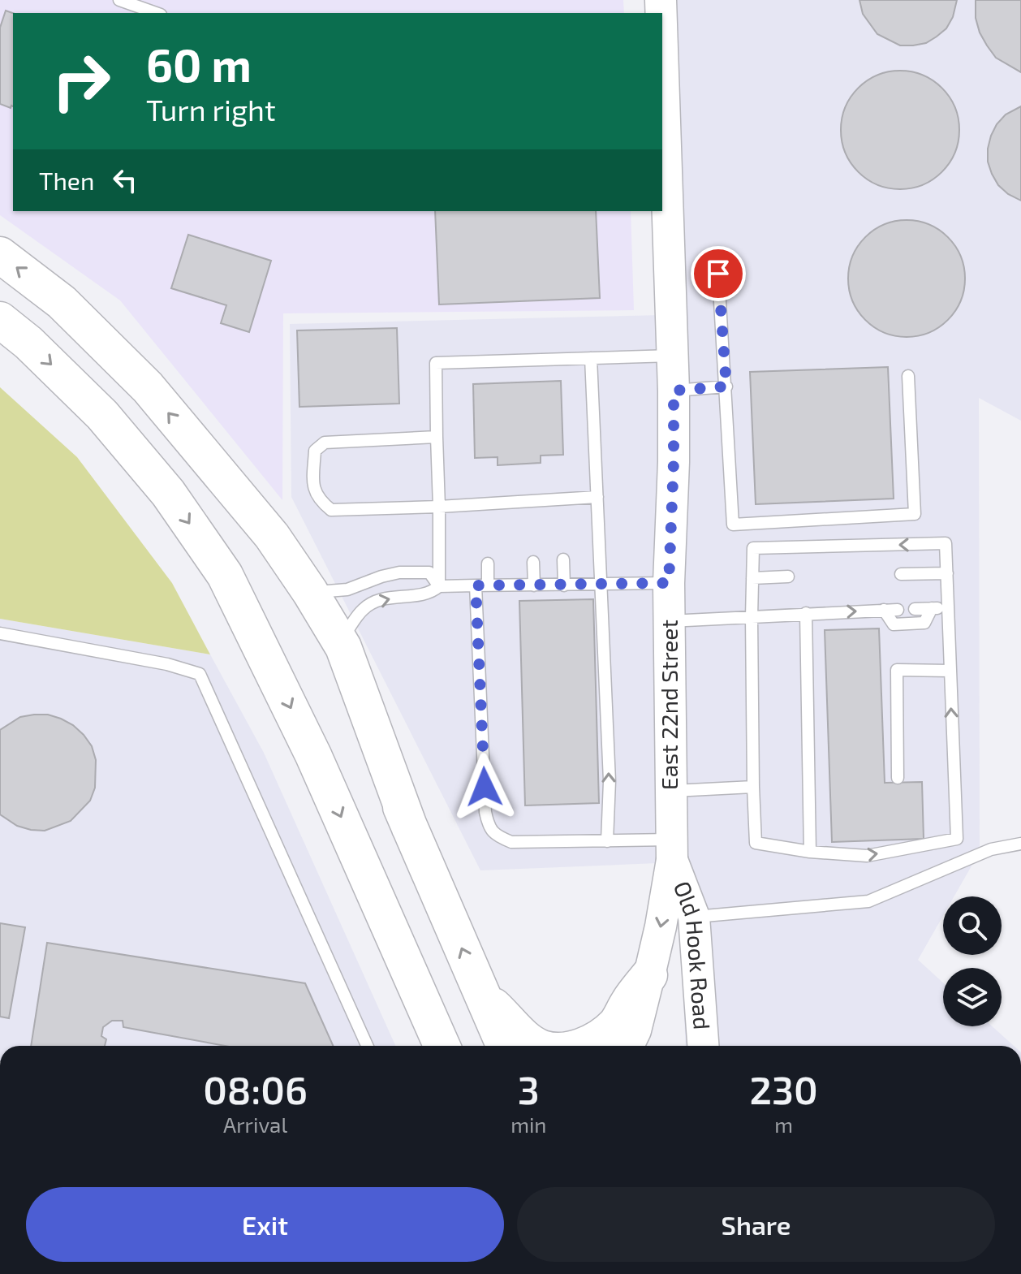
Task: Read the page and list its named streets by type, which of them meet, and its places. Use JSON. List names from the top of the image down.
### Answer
{
  "streets": {
    "street": ["East 22nd Street", "Old Hook Road"]
  },
  "crossings": [
    ["East 22nd Street", "Old Hook Road"]
  ],
  "page": {
    "turn": ["60 m", "Turn right"],
    "then": "Then",
    "eta": [
      "08:06",
      "Arrival",
      "3",
      "min",
      "230",
      "m"
    ],
    "buttons": ["Exit", "Share"]
  }
}
